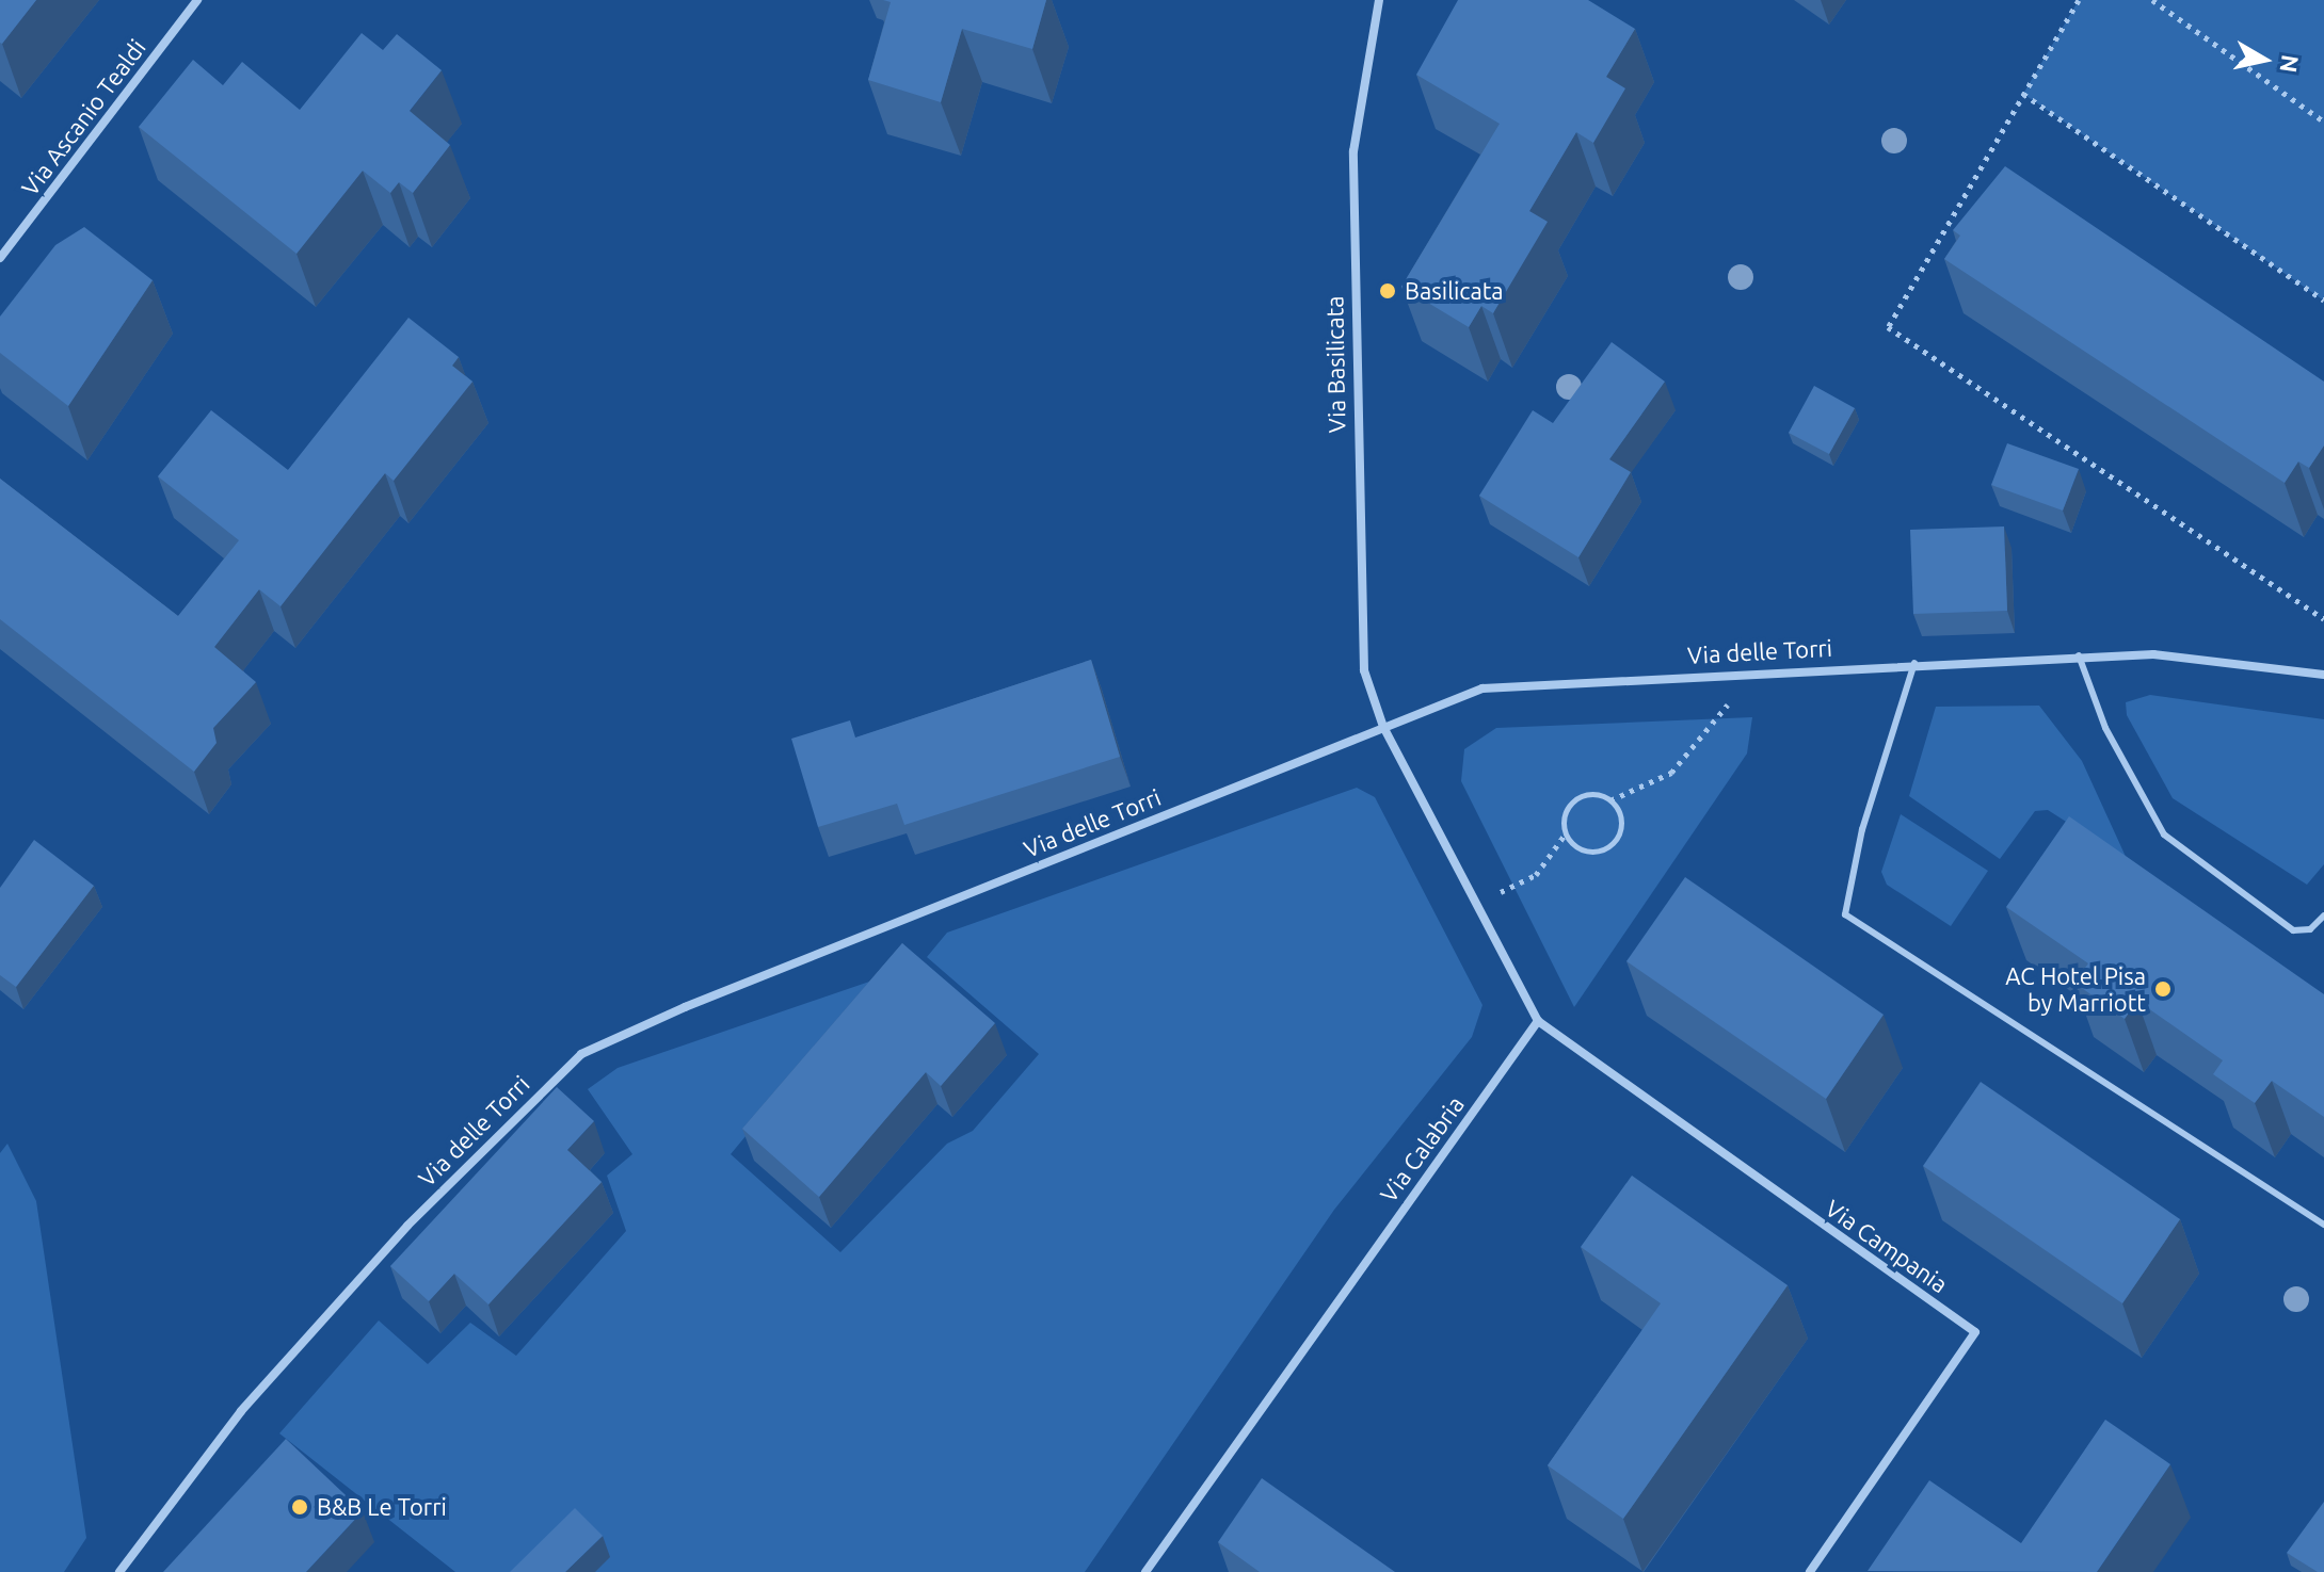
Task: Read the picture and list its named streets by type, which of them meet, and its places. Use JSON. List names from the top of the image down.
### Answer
{
  "streets": {
    "street": [
      "Via Ascanio Tealdi",
      "Via Basilicata",
      "Via delle Torri",
      "Via Calabria",
      "Via Campania"
    ]
  },
  "crossings": [
    ["Via Basilicata", "Via delle Torri"],
    ["Via Calabria", "Via Campania"]
  ],
  "places": ["Basilicata", "AC Hotel Pisa by Marriott", "B&B Le Torri"],
  "north": "right"
}
